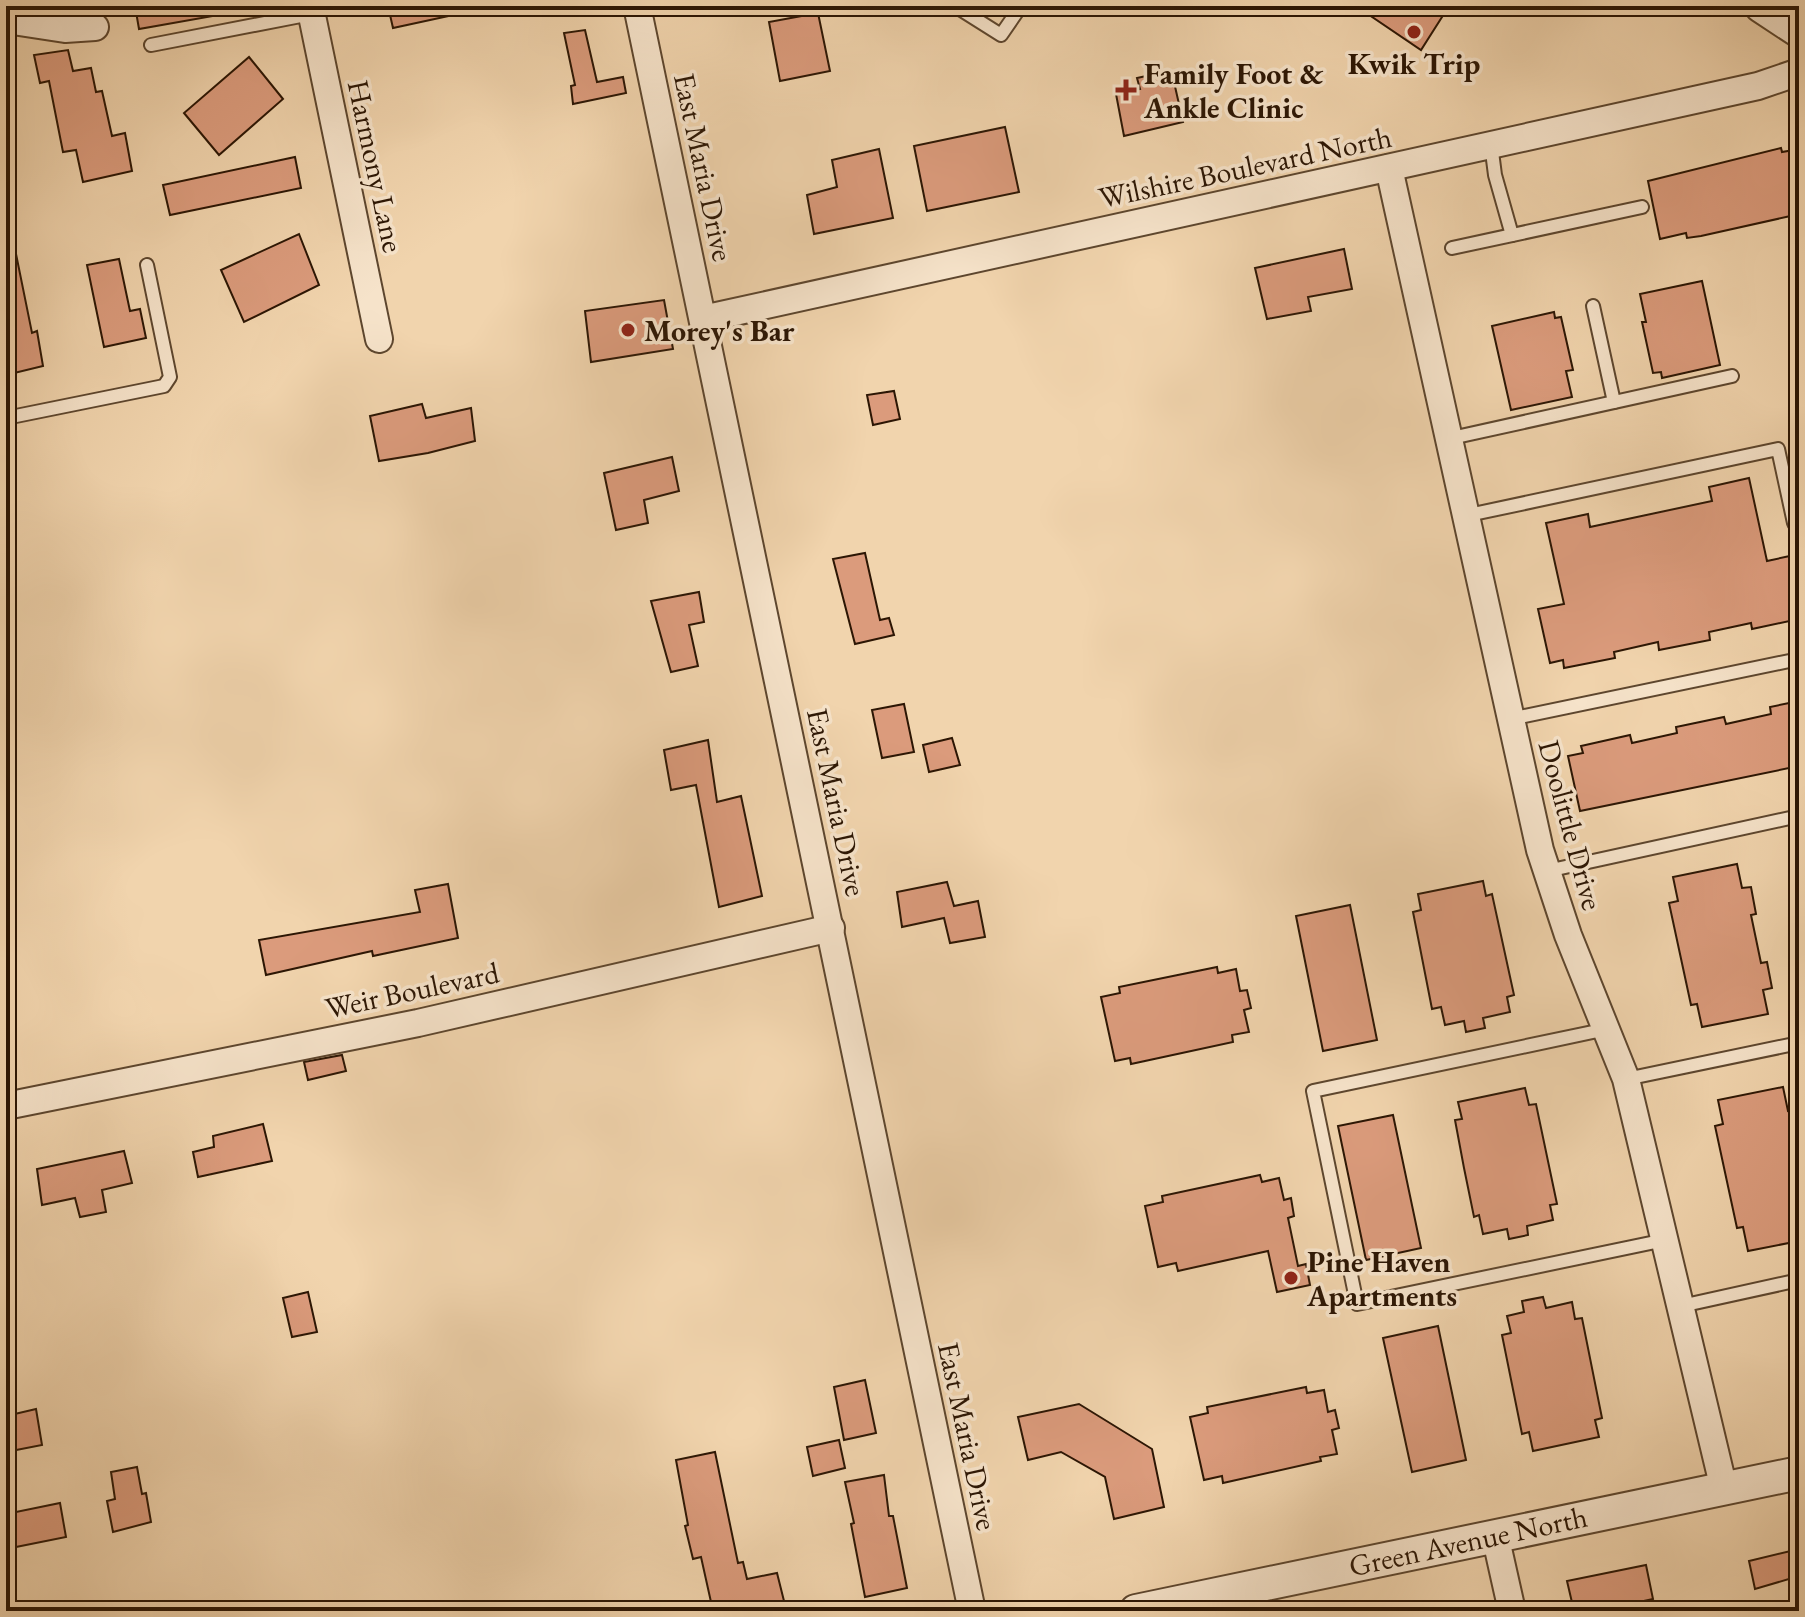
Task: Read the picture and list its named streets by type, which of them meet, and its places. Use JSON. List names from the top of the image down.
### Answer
{
  "streets": {
    "street": [
      "Harmony Lane",
      "East Maria Drive",
      "Wilshire Boulevard North",
      "Doolittle Drive",
      "Weir Boulevard",
      "Green Avenue North"
    ]
  },
  "crossings": [
    ["East Maria Drive", "Wilshire Boulevard North"],
    ["East Maria Drive", "Weir Boulevard"],
    ["Wilshire Boulevard North", "Doolittle Drive"],
    ["Doolittle Drive", "Green Avenue North"]
  ],
  "places": {
    "other": ["Kwik Trip", "Morey's Bar", "Pine Haven Apartments"],
    "health": ["Family Foot & Ankle Clinic"]
  }
}
